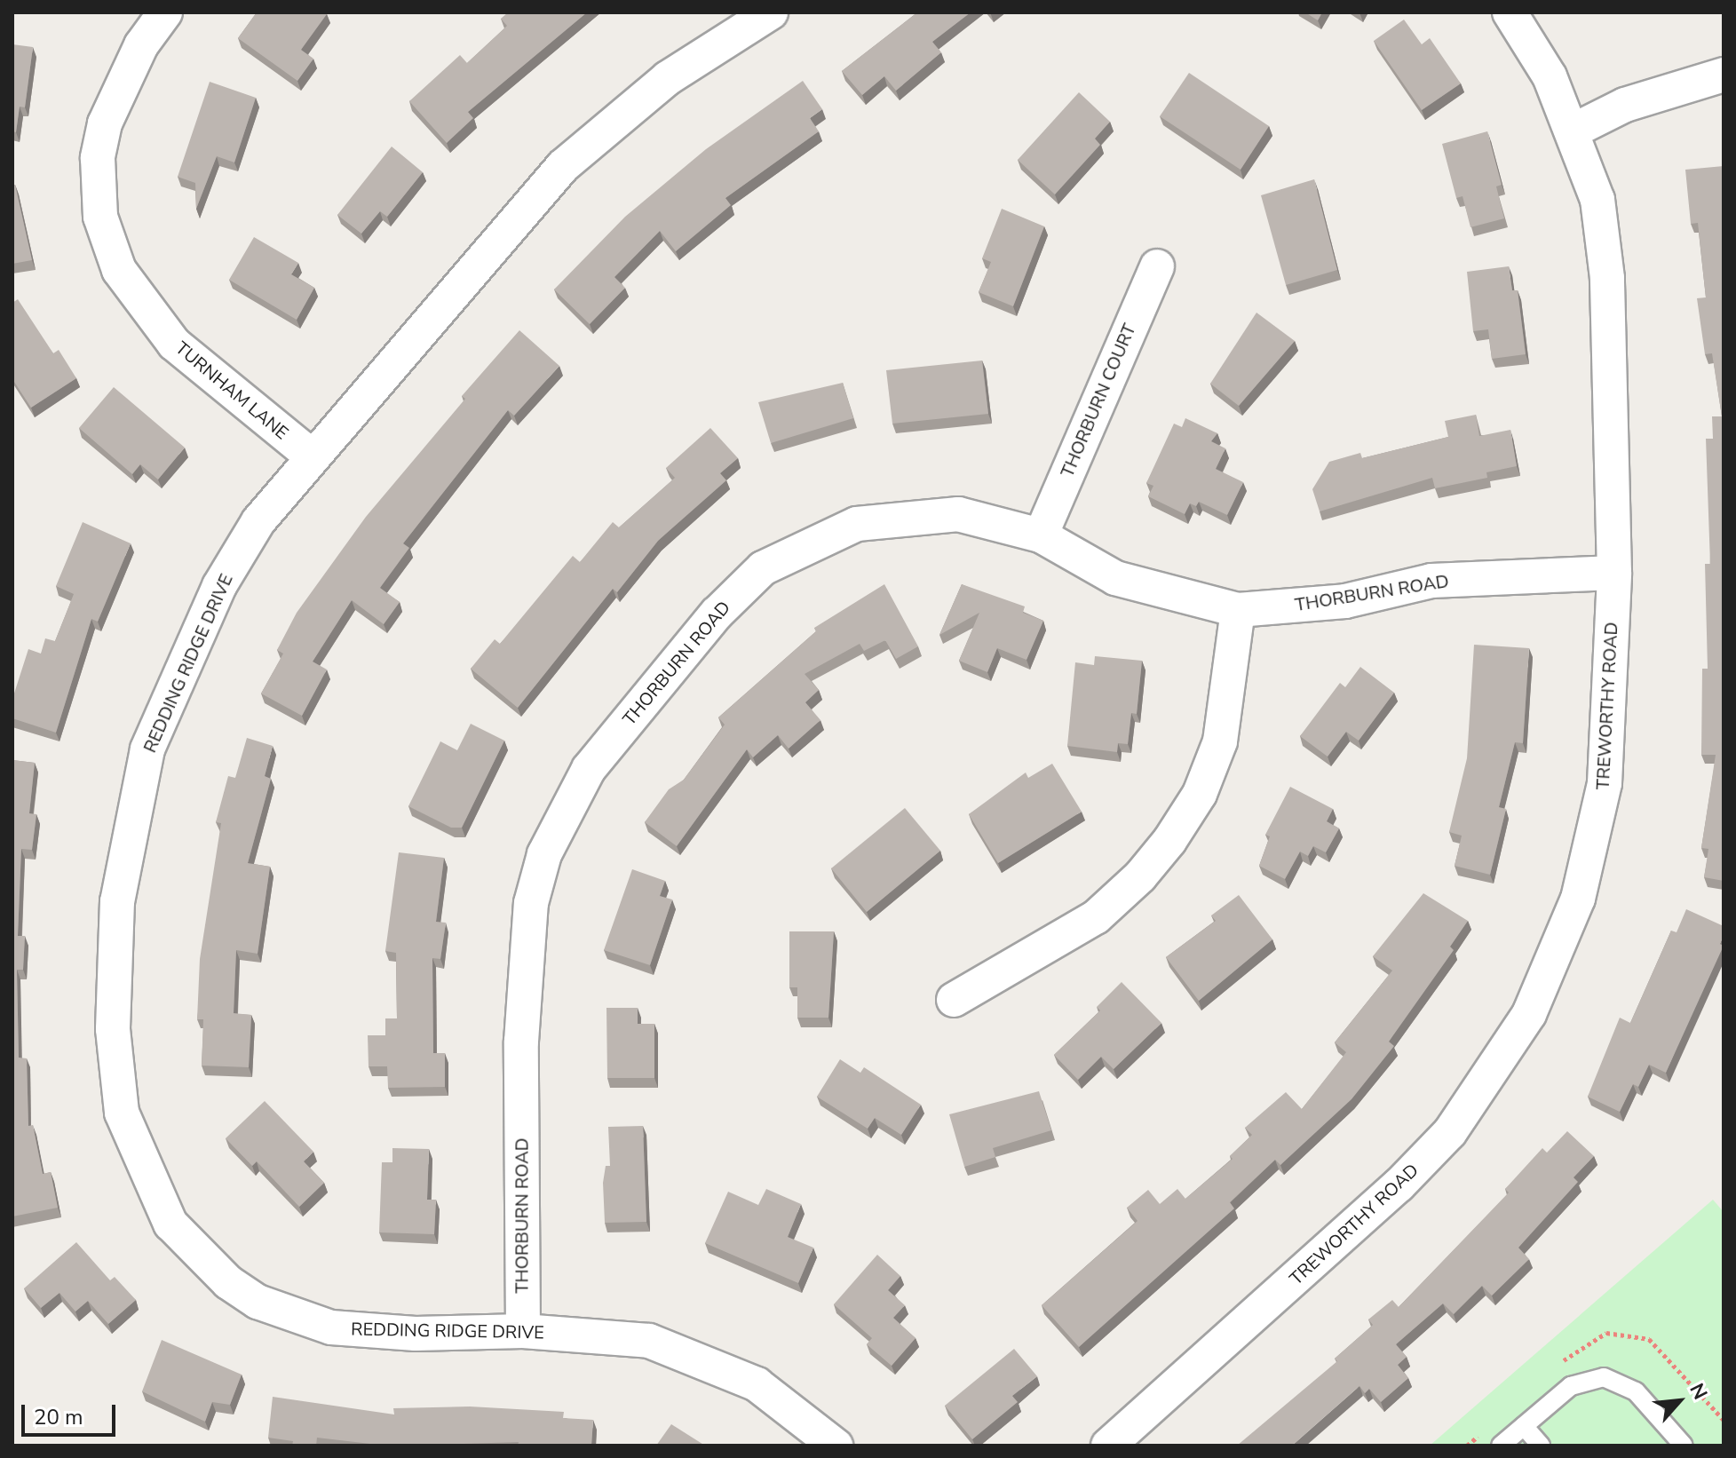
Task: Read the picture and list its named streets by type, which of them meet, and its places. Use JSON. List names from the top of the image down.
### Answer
{
  "streets": {
    "street": [
      "TURNHAM LANE",
      "THORBURN COURT",
      "THORBURN ROAD",
      "REDDING RIDGE DRIVE",
      "TREWORTHY ROAD"
    ]
  },
  "crossings": [
    ["TURNHAM LANE", "REDDING RIDGE DRIVE"],
    ["THORBURN COURT", "THORBURN ROAD"],
    ["THORBURN ROAD", "REDDING RIDGE DRIVE"],
    ["THORBURN ROAD", "TREWORTHY ROAD"]
  ],
  "scale_bar": "20 m",
  "north": "top right"
}
